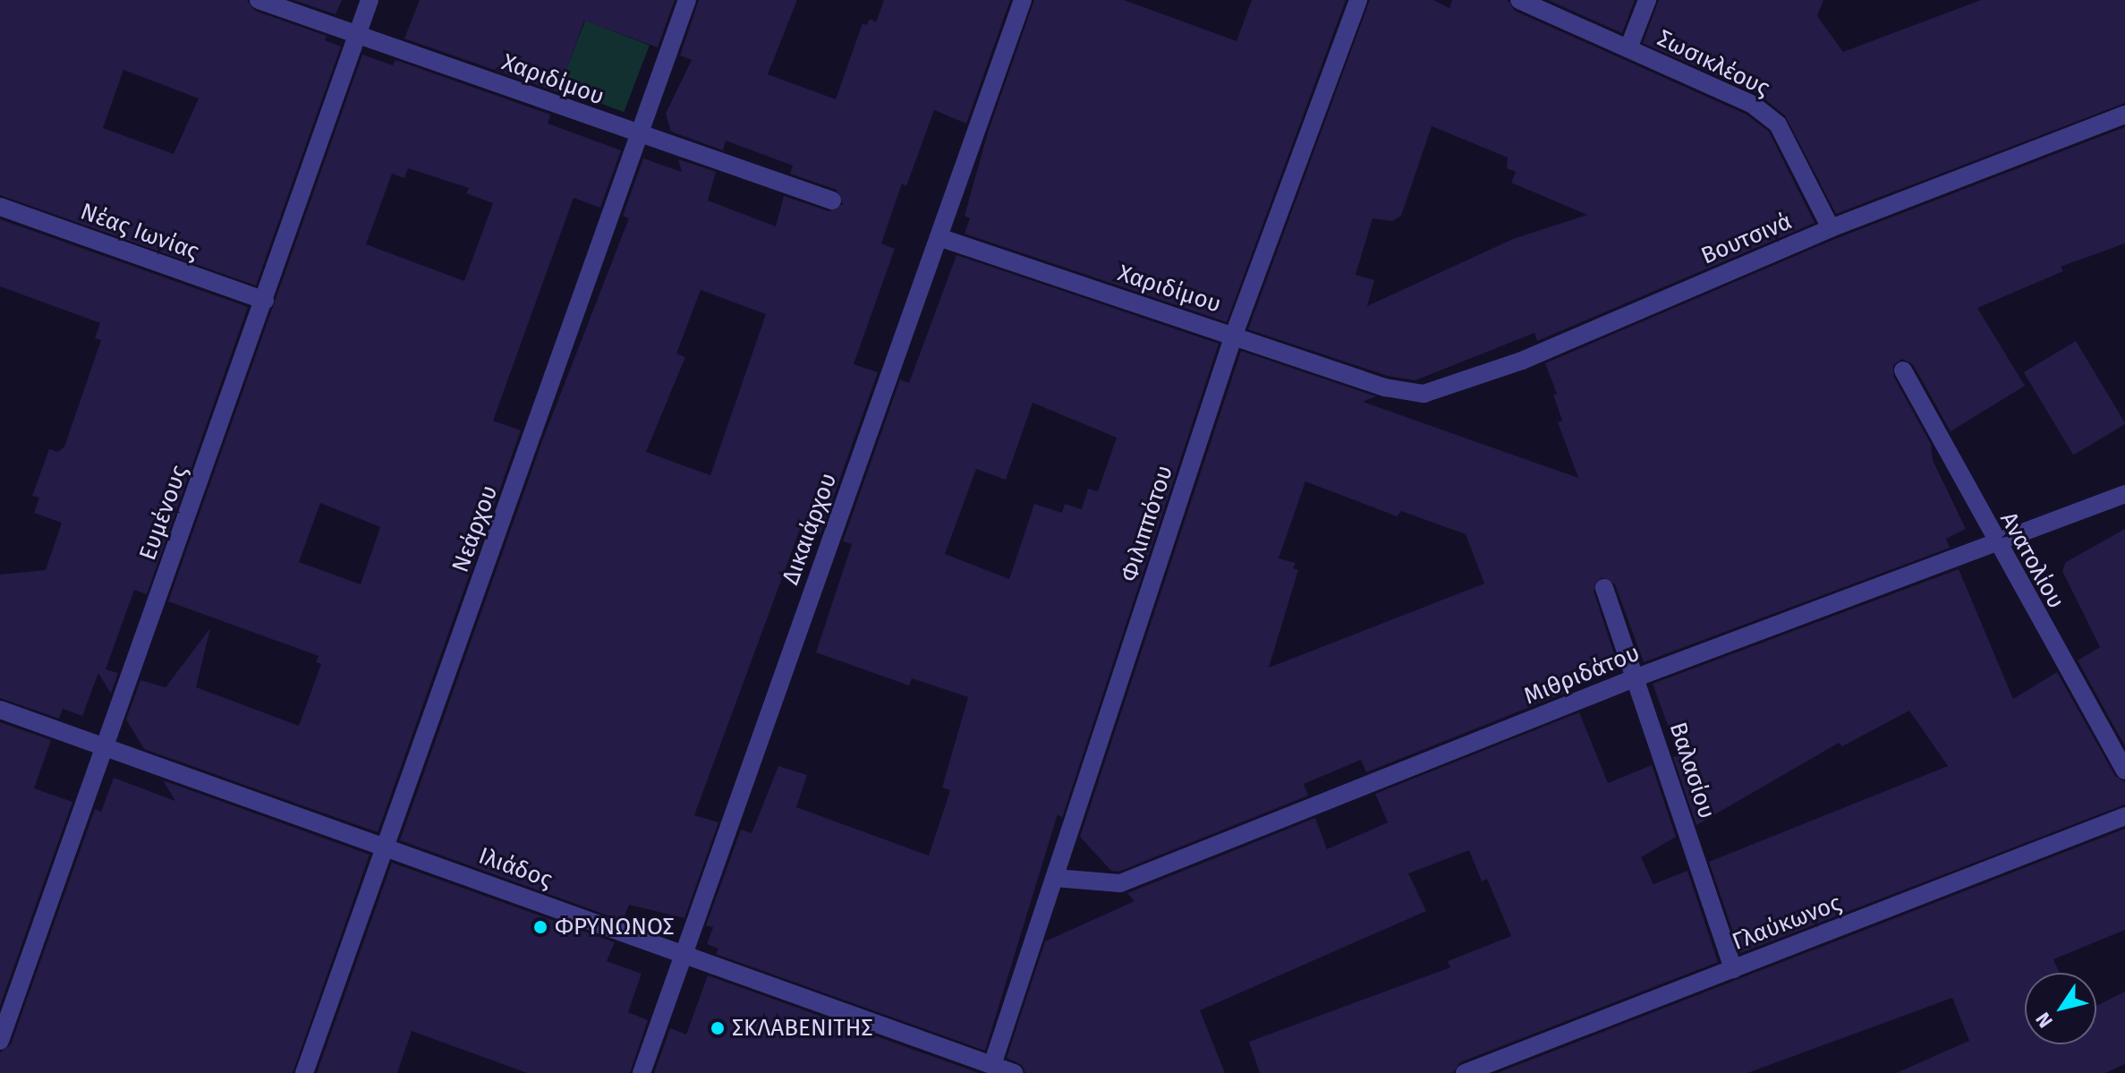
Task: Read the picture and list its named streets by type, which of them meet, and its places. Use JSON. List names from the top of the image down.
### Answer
{
  "streets": {
    "street": [
      "Σωσικλέους",
      "Χαριδίμου",
      "Νέας Ιωνίας",
      "Βουτσινά",
      "Ευμένους",
      "Φιλιππότου",
      "Νεάρχου",
      "Δικαιάρχου",
      "Ανατολίου",
      "Μιθριδάτου",
      "Βαλασίου",
      "Ιλιάδος",
      "Γλαύκωνος"
    ]
  },
  "crossings": [
    ["Σωσικλέους", "Βουτσινά"],
    ["Χαριδίμου", "Βουτσινά"],
    ["Χαριδίμου", "Ευμένους"],
    ["Χαριδίμου", "Φιλιππότου"],
    ["Χαριδίμου", "Νεάρχου"],
    ["Χαριδίμου", "Δικαιάρχου"],
    ["Νέας Ιωνίας", "Ευμένους"],
    ["Ευμένους", "Ιλιάδος"],
    ["Φιλιππότου", "Μιθριδάτου"],
    ["Φιλιππότου", "Ιλιάδος"],
    ["Νεάρχου", "Ιλιάδος"],
    ["Δικαιάρχου", "Ιλιάδος"],
    ["Ανατολίου", "Μιθριδάτου"],
    ["Μιθριδάτου", "Βαλασίου"],
    ["Βαλασίου", "Γλαύκωνος"]
  ],
  "places": ["ΦΡΥΝΩΝΟΣ", "ΣΚΛΑΒΕΝΙΤΗΣ"],
  "north": "bottom left"
}
